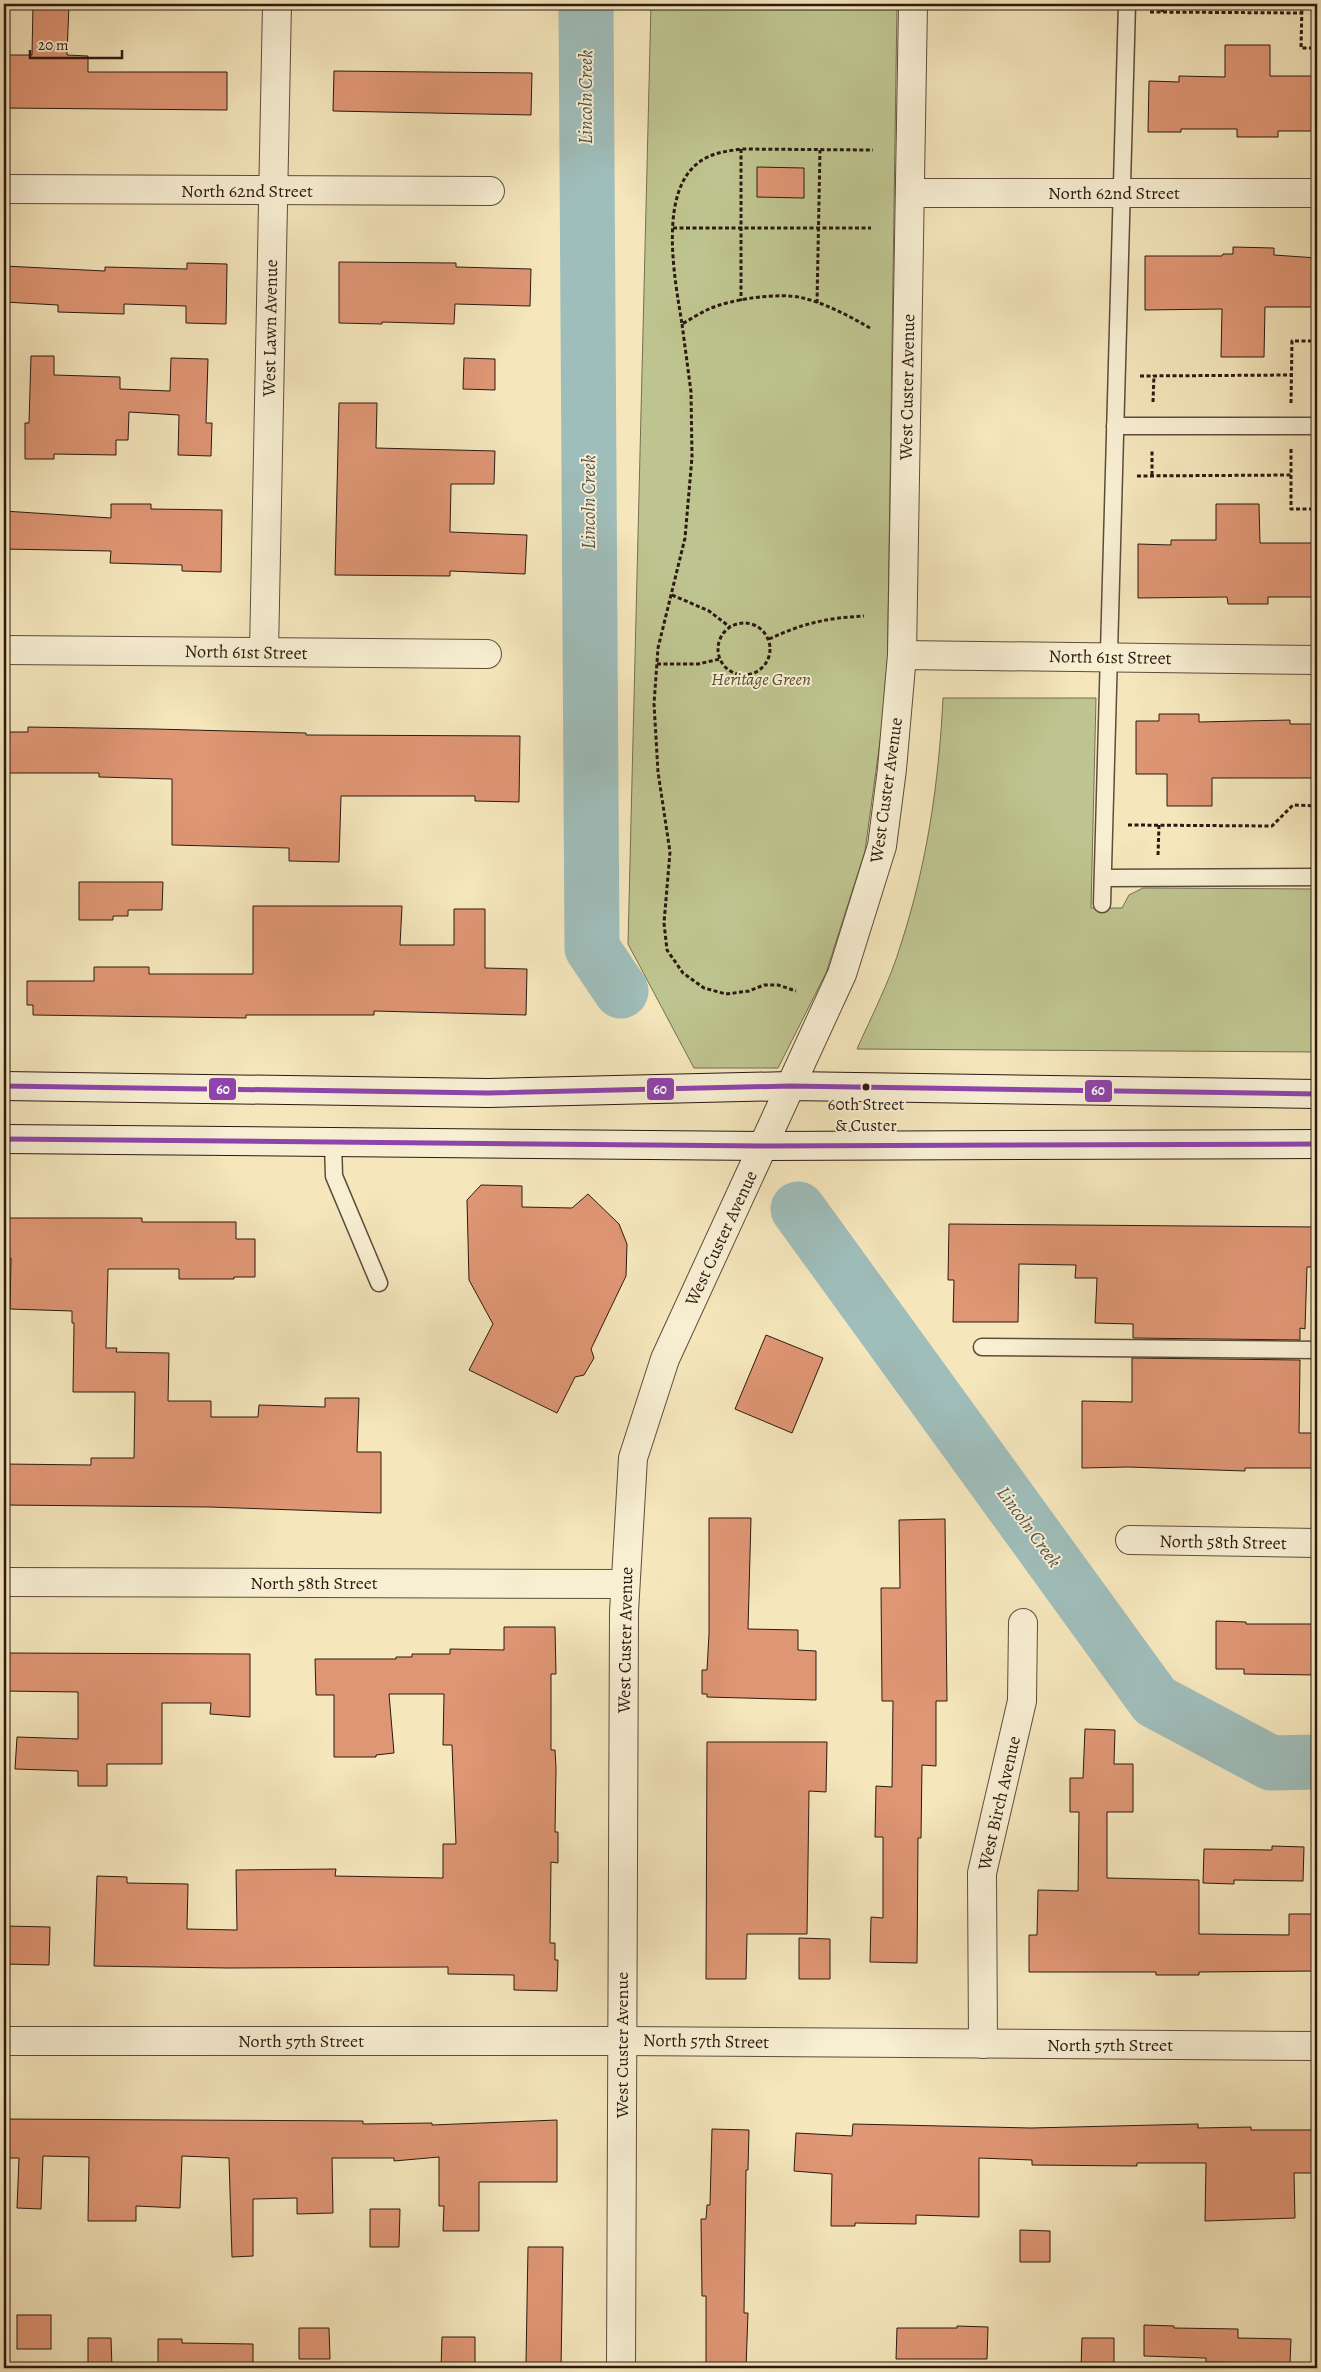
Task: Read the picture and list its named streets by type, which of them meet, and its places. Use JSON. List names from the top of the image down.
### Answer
{
  "streets": {
    "street": [
      "North 62nd Street",
      "West Lawn Avenue",
      "West Custer Avenue",
      "North 61st Street",
      "North 58th Street",
      "West Birch Avenue",
      "North 57th Street"
    ]
  },
  "crossings": [
    ["North 62nd Street", "West Lawn Avenue"],
    ["North 62nd Street", "West Custer Avenue"],
    ["West Lawn Avenue", "North 61st Street"],
    ["West Custer Avenue", "North 61st Street"],
    ["West Custer Avenue", "North 58th Street"],
    ["West Custer Avenue", "North 57th Street"],
    ["West Birch Avenue", "North 57th Street"]
  ],
  "water": ["Lincoln Creek"],
  "parks": ["Heritage Green"],
  "places": ["60th Street & Custer"],
  "lines": ["transit line 60"],
  "scale_bar": "20 m"
}
